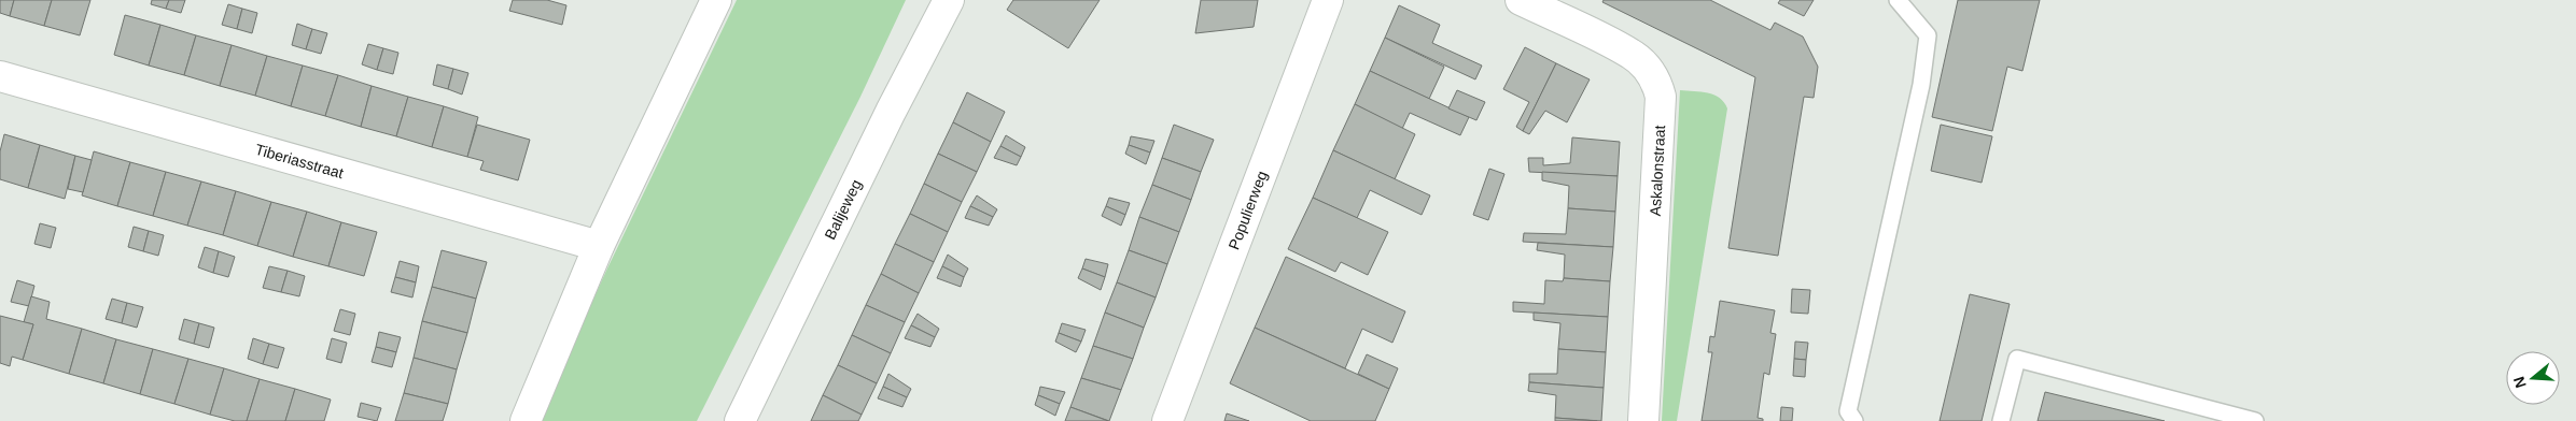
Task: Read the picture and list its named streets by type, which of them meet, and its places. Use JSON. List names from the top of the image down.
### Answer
{
  "streets": {
    "street": [
      "Tiberiasstraat",
      "Askalonstraat",
      "Balijeweg",
      "Populierweg"
    ]
  },
  "north": "left"
}
